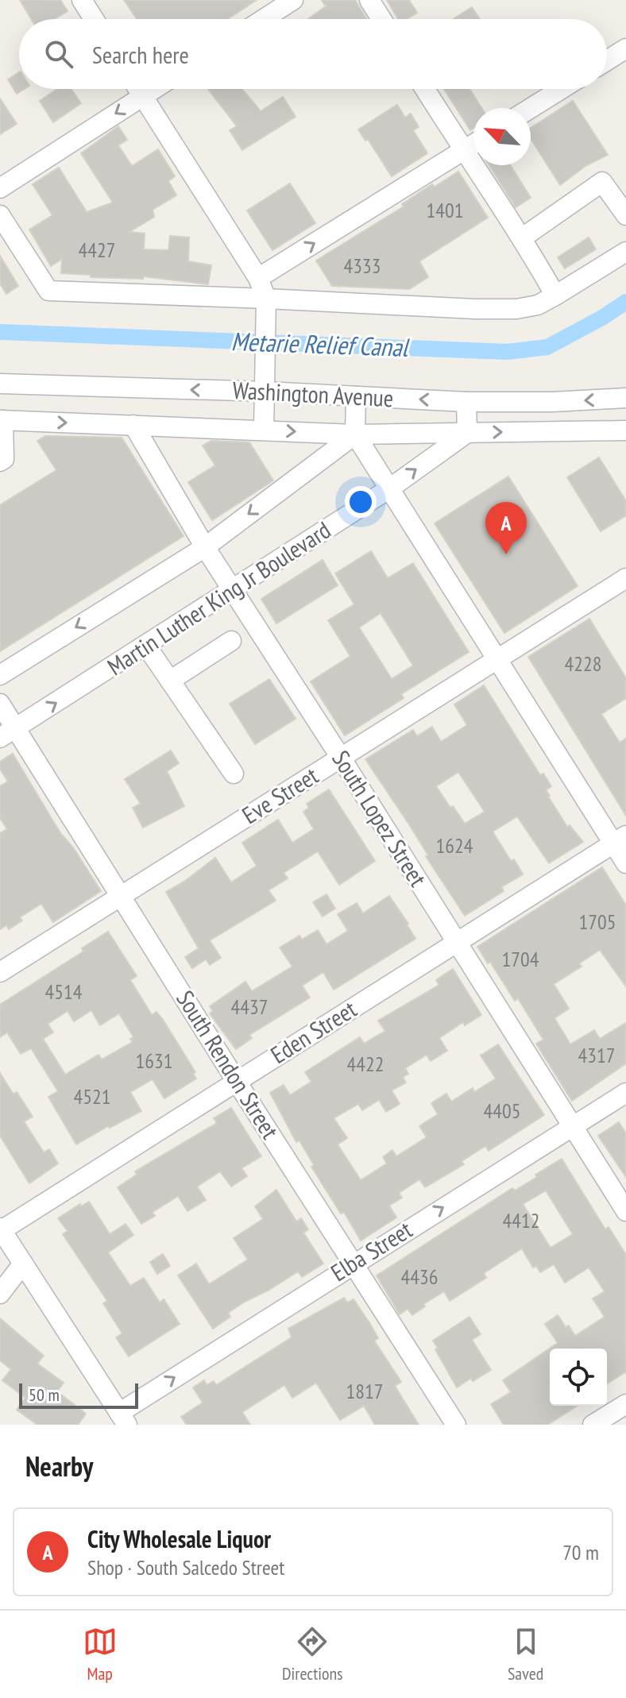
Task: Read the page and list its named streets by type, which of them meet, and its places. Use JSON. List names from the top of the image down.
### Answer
{
  "streets": {
    "street": [
      "Washington Avenue",
      "Martin Luther King Jr Boulevard",
      "Eve Street",
      "South Lopez Street",
      "Eden Street",
      "South Rendon Street",
      "Elba Street"
    ]
  },
  "crossings": [
    ["Washington Avenue", "Martin Luther King Jr Boulevard"],
    ["Washington Avenue", "South Lopez Street"],
    ["Martin Luther King Jr Boulevard", "South Lopez Street"],
    ["Martin Luther King Jr Boulevard", "South Rendon Street"],
    ["Eve Street", "South Lopez Street"],
    ["Eve Street", "South Rendon Street"],
    ["South Lopez Street", "Eden Street"],
    ["South Lopez Street", "Elba Street"],
    ["Eden Street", "South Rendon Street"],
    ["South Rendon Street", "Elba Street"]
  ],
  "one_way": ["Elba Street"],
  "water": ["Metarie Relief Canal"],
  "house_numbers": [
    "1401",
    "4427",
    "4333",
    "4228",
    "1624",
    "1705",
    "1704",
    "4514",
    "4437",
    "4317",
    "1631",
    "4422",
    "4521",
    "4405",
    "4412",
    "4436",
    "1817"
  ],
  "scale_bar": "50 m",
  "north": "top left",
  "page": {
    "search": "Search here",
    "pins": "A",
    "scale": "50 m",
    "heading": "Nearby",
    "list": [
      {
        "mark": "A",
        "name": "City Wholesale Liquor",
        "note": "Shop · South Salcedo Street",
        "value": "70 m"
      }
    ],
    "nav": ["Map", "Directions", "Saved"]
  }
}
